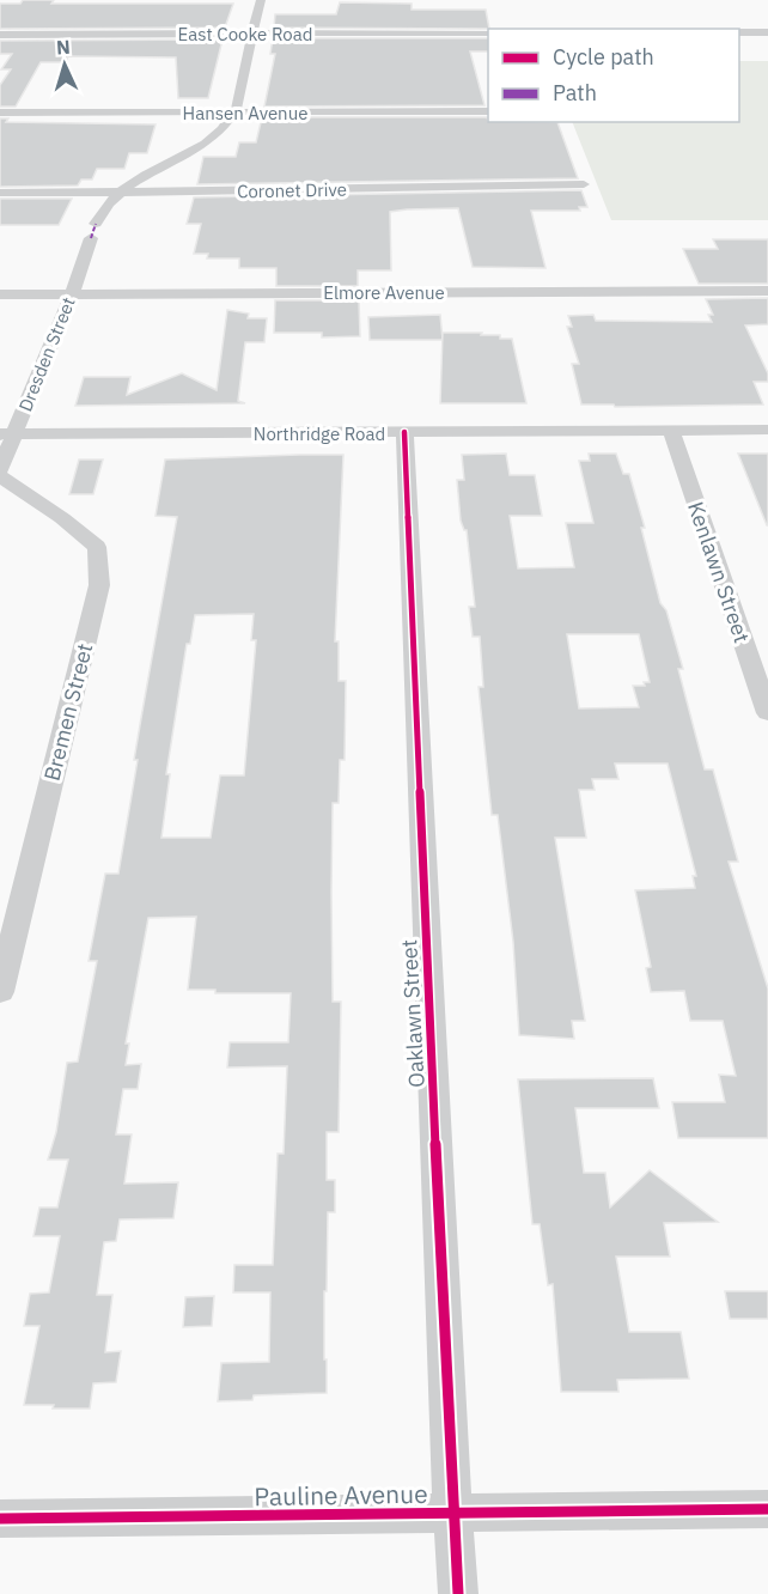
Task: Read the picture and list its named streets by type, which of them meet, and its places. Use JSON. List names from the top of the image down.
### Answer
{
  "streets": {
    "street": [
      "East Cooke Road",
      "Hansen Avenue",
      "Coronet Drive",
      "Elmore Avenue",
      "Dresden Street",
      "Northridge Road",
      "Kenlawn Street",
      "Bremen Street",
      "Oaklawn Street",
      "Pauline Avenue"
    ]
  },
  "crossings": [
    ["Hansen Avenue", "Dresden Street"],
    ["Coronet Drive", "Dresden Street"],
    ["Elmore Avenue", "Dresden Street"],
    ["Dresden Street", "Northridge Road"],
    ["Northridge Road", "Kenlawn Street"],
    ["Northridge Road", "Oaklawn Street"],
    ["Oaklawn Street", "Pauline Avenue"]
  ],
  "legend": ["Cycle path", "Path"],
  "north": "top"
}
